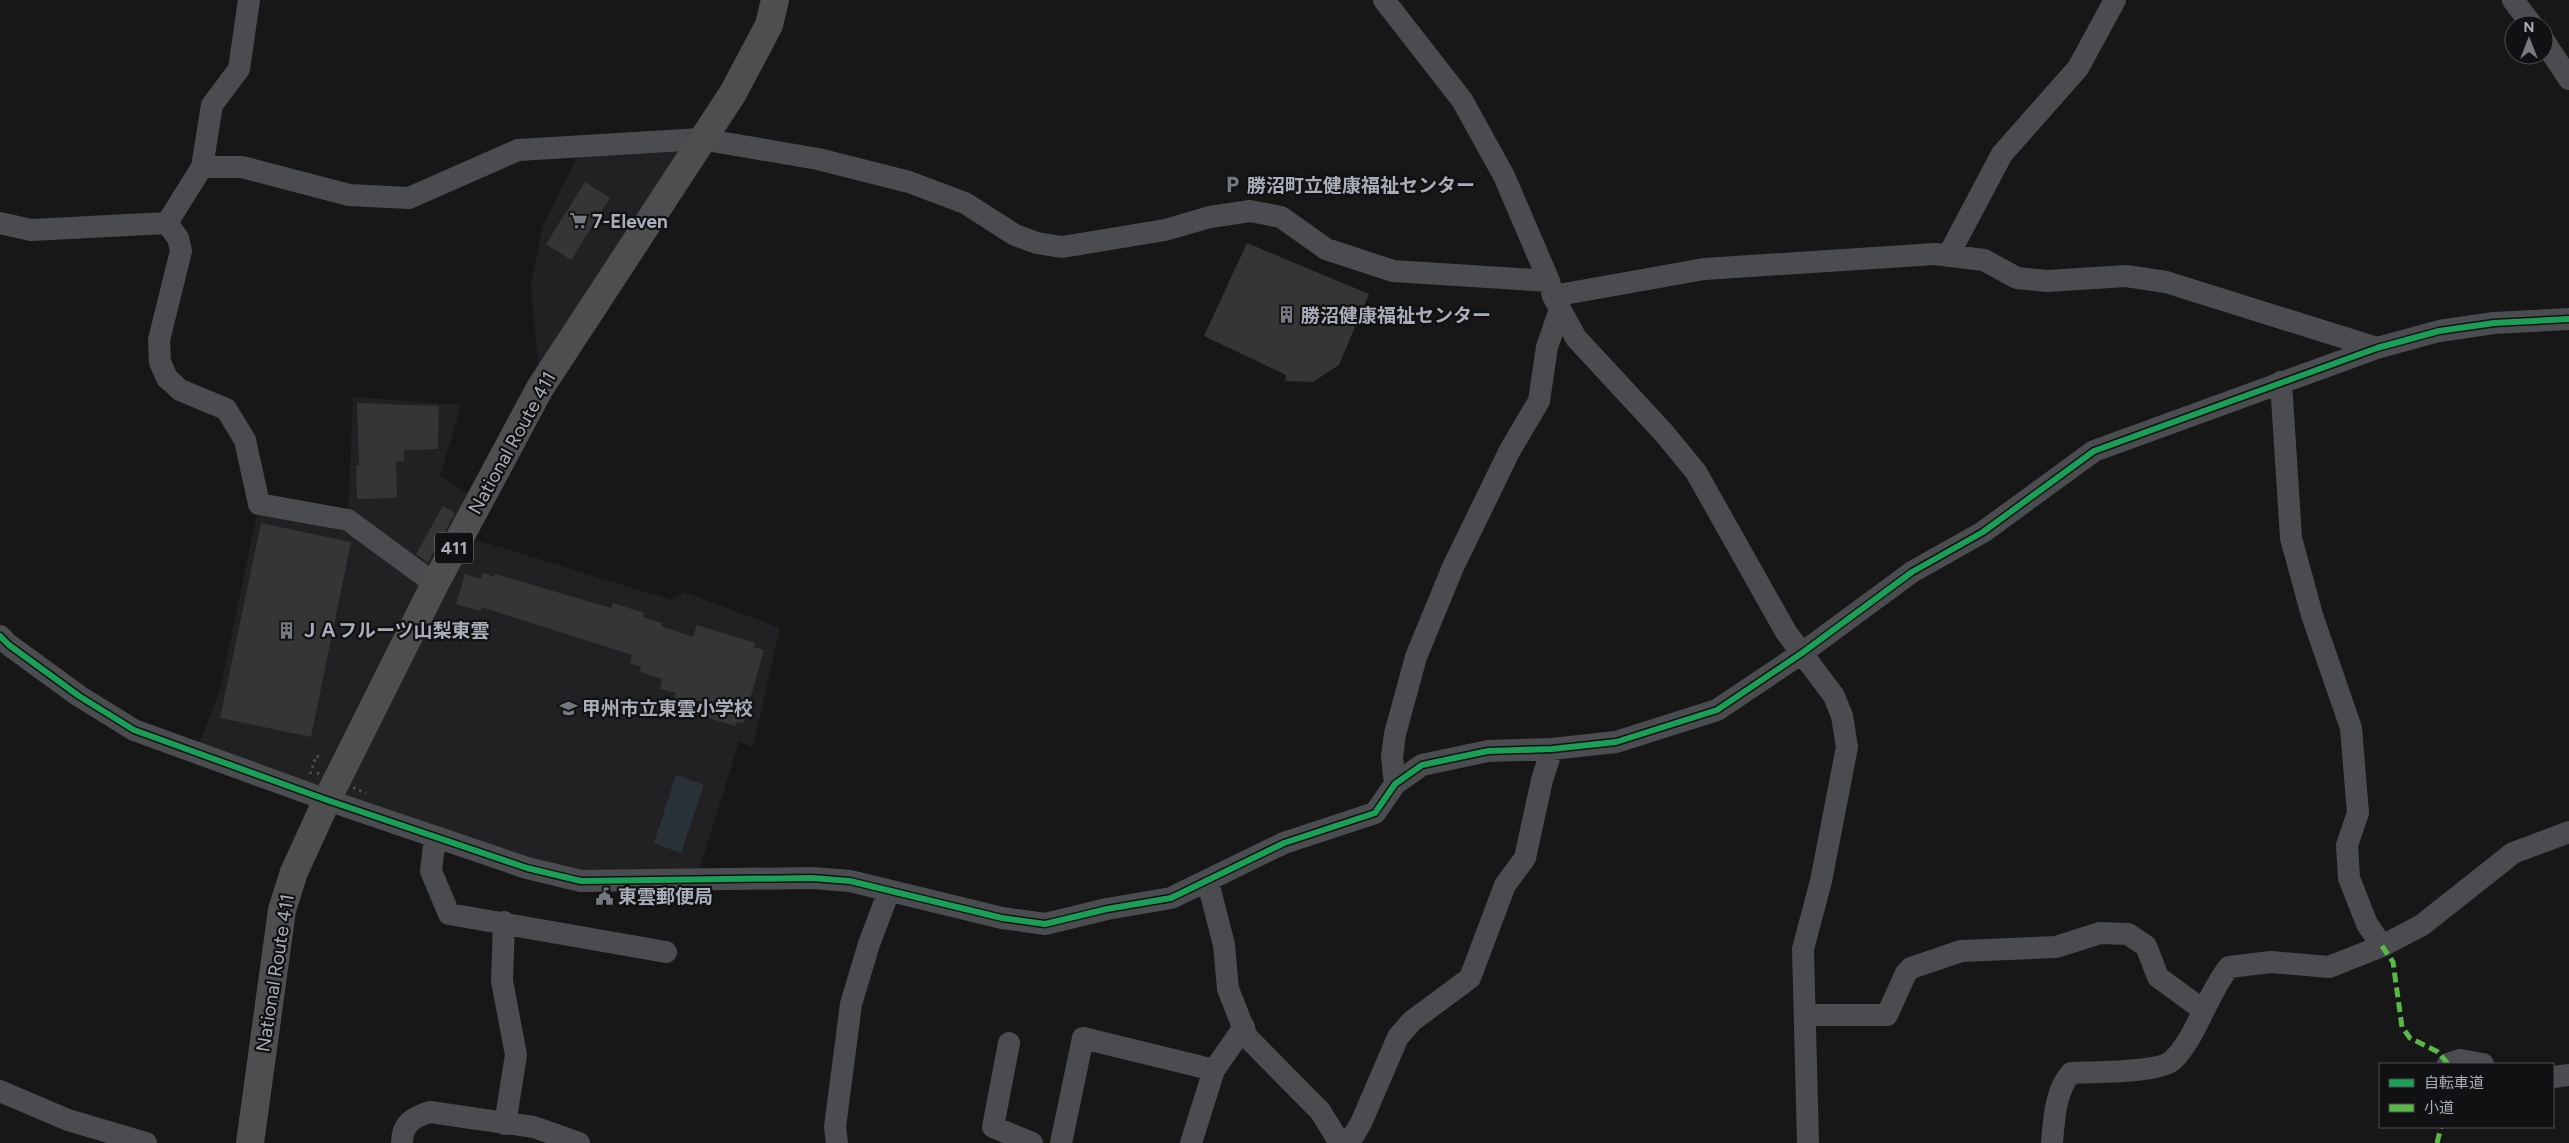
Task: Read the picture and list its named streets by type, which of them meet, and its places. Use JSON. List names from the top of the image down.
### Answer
{
  "streets": {
    "highway": ["National Route 411", "411"]
  },
  "places": {
    "parking": ["勝沼町立健康福祉センター"],
    "supermarket": ["7-Eleven"],
    "building": ["勝沼健康福祉センター", "ＪＡフルーツ山梨東雲"],
    "school or university": ["甲州市立東雲小学校"],
    "public building": ["東雲郵便局"]
  },
  "legend": ["自転車道", "小道"],
  "north": "top"
}
